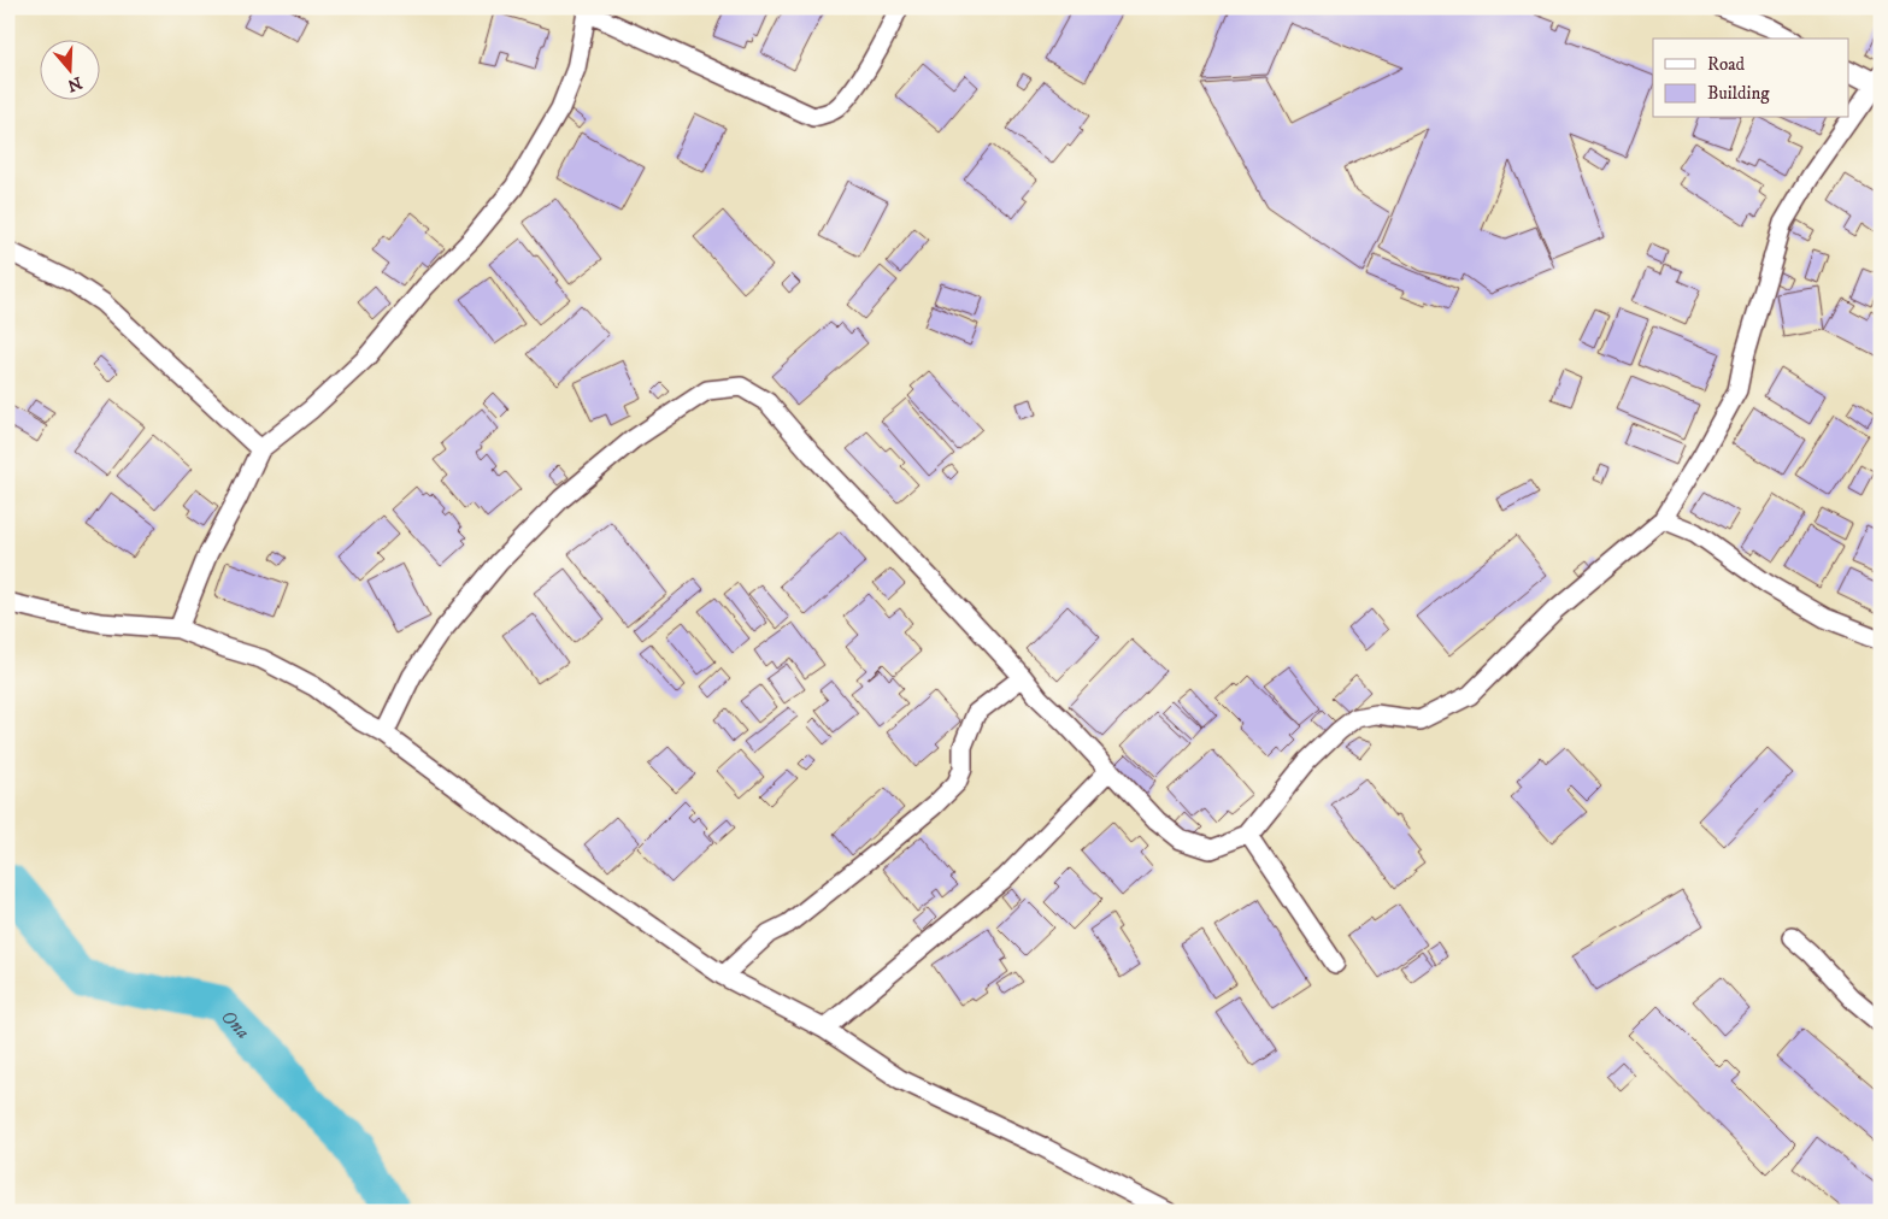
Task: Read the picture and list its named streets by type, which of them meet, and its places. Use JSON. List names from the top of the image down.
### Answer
{
  "water": ["Ona"],
  "legend": ["Road", "Building"],
  "north": "bottom"
}
